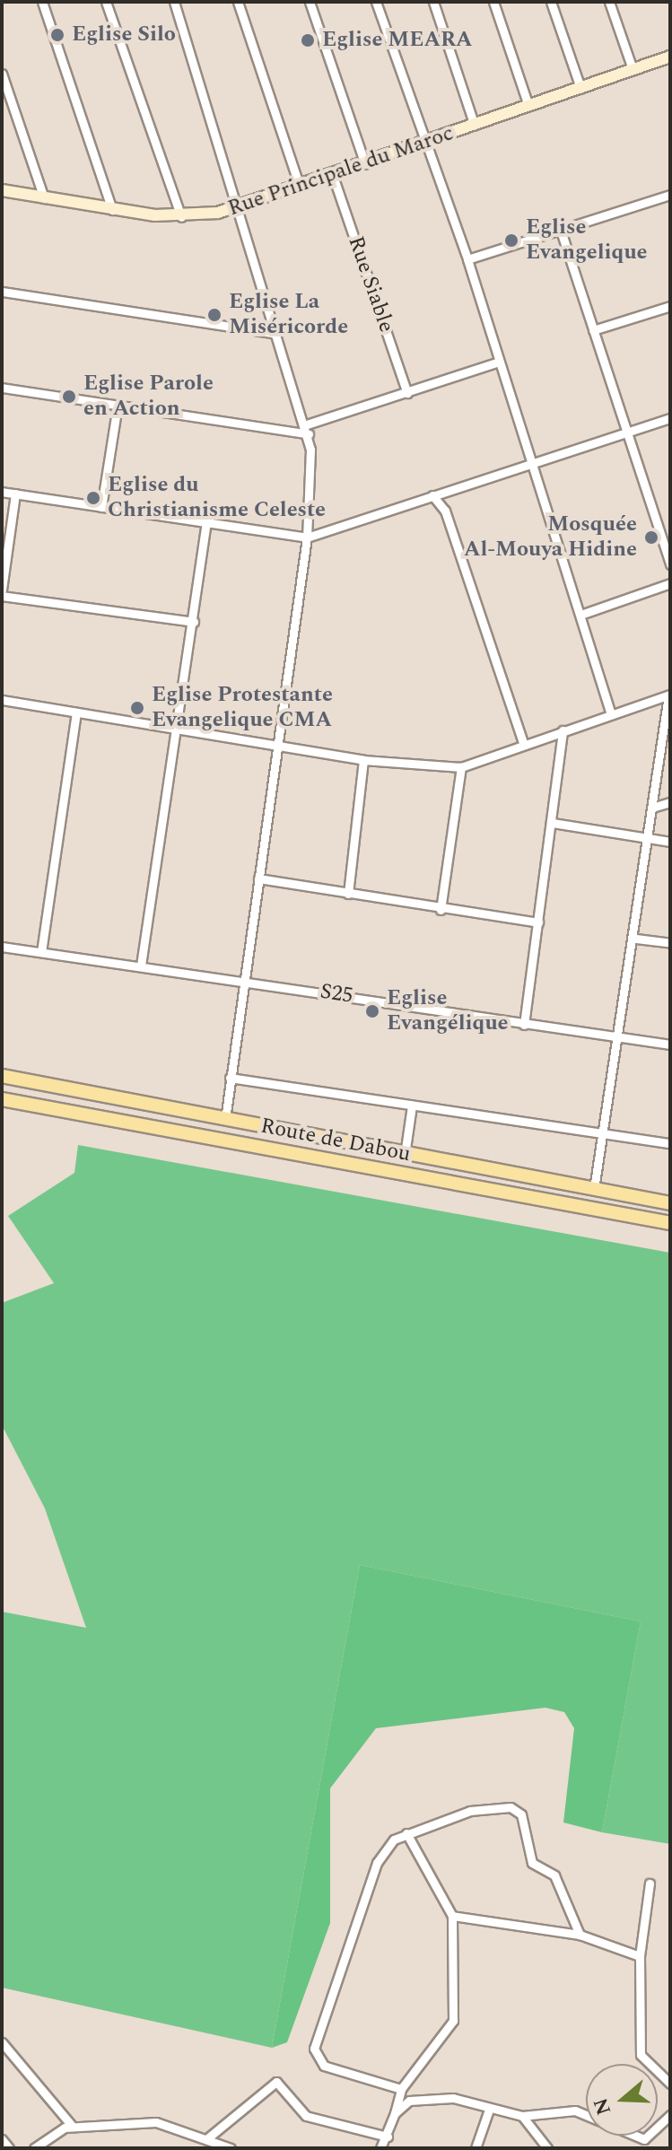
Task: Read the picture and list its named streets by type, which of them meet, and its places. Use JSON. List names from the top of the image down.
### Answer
{
  "streets": {
    "main road": ["Route de Dabou"],
    "street": ["Rue Principale du Maroc", "Rue Siable", "S25"]
  },
  "crossings": [
    ["Rue Principale du Maroc", "Rue Siable"]
  ],
  "places": [
    "Eglise Silo",
    "Eglise MEARA",
    "Eglise Evangelique",
    "Eglise La Miséricorde",
    "Eglise Parole en Action",
    "Eglise du Christianisme Celeste",
    "Mosquée Al-Mouya Hidine",
    "Eglise Protestante Evangelique CMA",
    "Eglise Evangélique"
  ],
  "north": "left"
}
